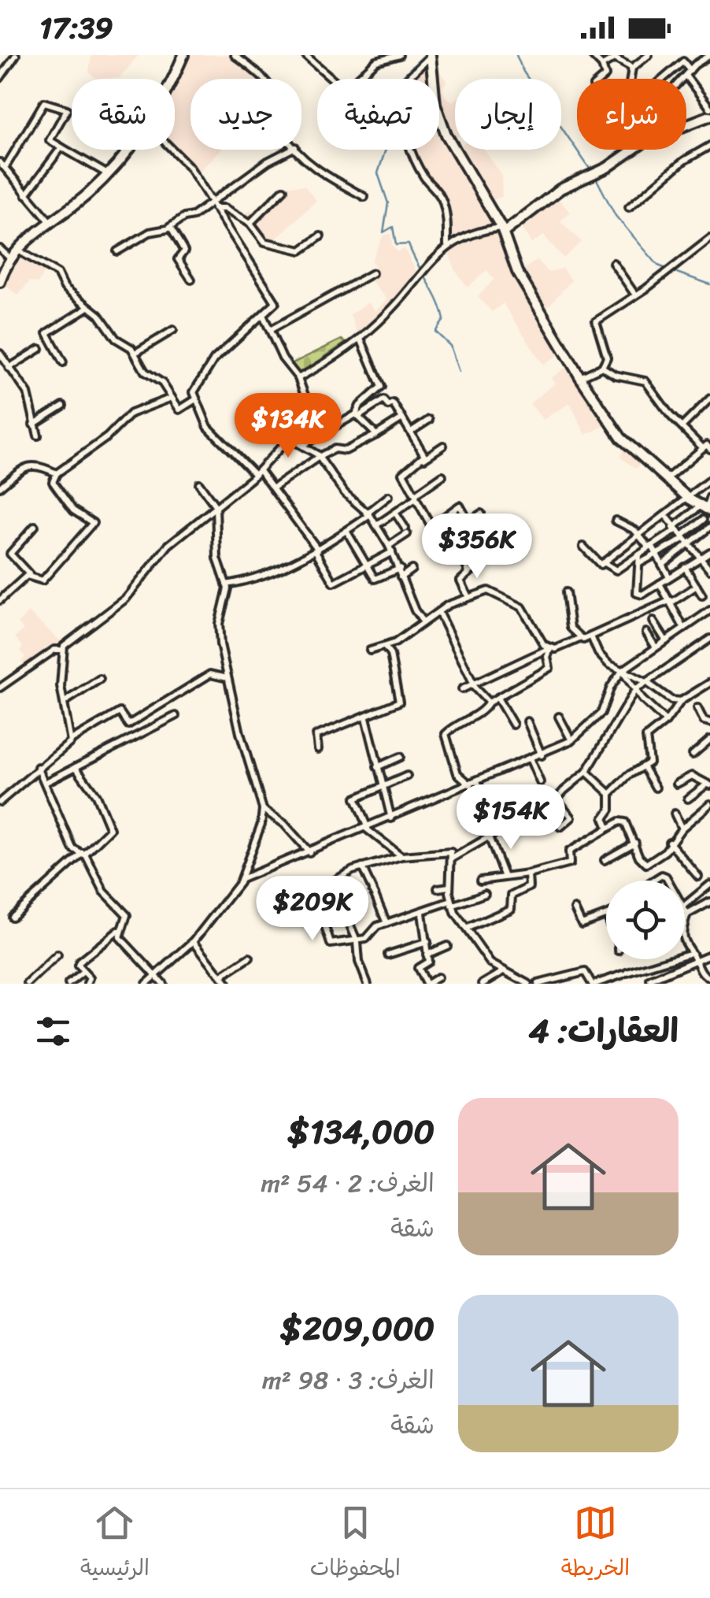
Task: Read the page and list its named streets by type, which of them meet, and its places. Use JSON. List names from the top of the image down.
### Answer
{
  "page": {
    "status": "17:39",
    "chip": [
      "شراء",
      "إيجار",
      "تصفية",
      "جديد",
      "شقة"
    ],
    "price": [
      "$134K",
      "$356K",
      "$154K",
      "$209K"
    ],
    "heading": "العقارات: 4",
    "list": [
      {
        "name": "$134,000",
        "note": "الغرف: 2 · 54 m² · شقة"
      },
      {
        "name": "$209,000",
        "note": "الغرف: 3 · 98 m² · شقة"
      }
    ],
    "tabs": ["الخريطة", "المحفوظات", "الرئيسية"]
  }
}
